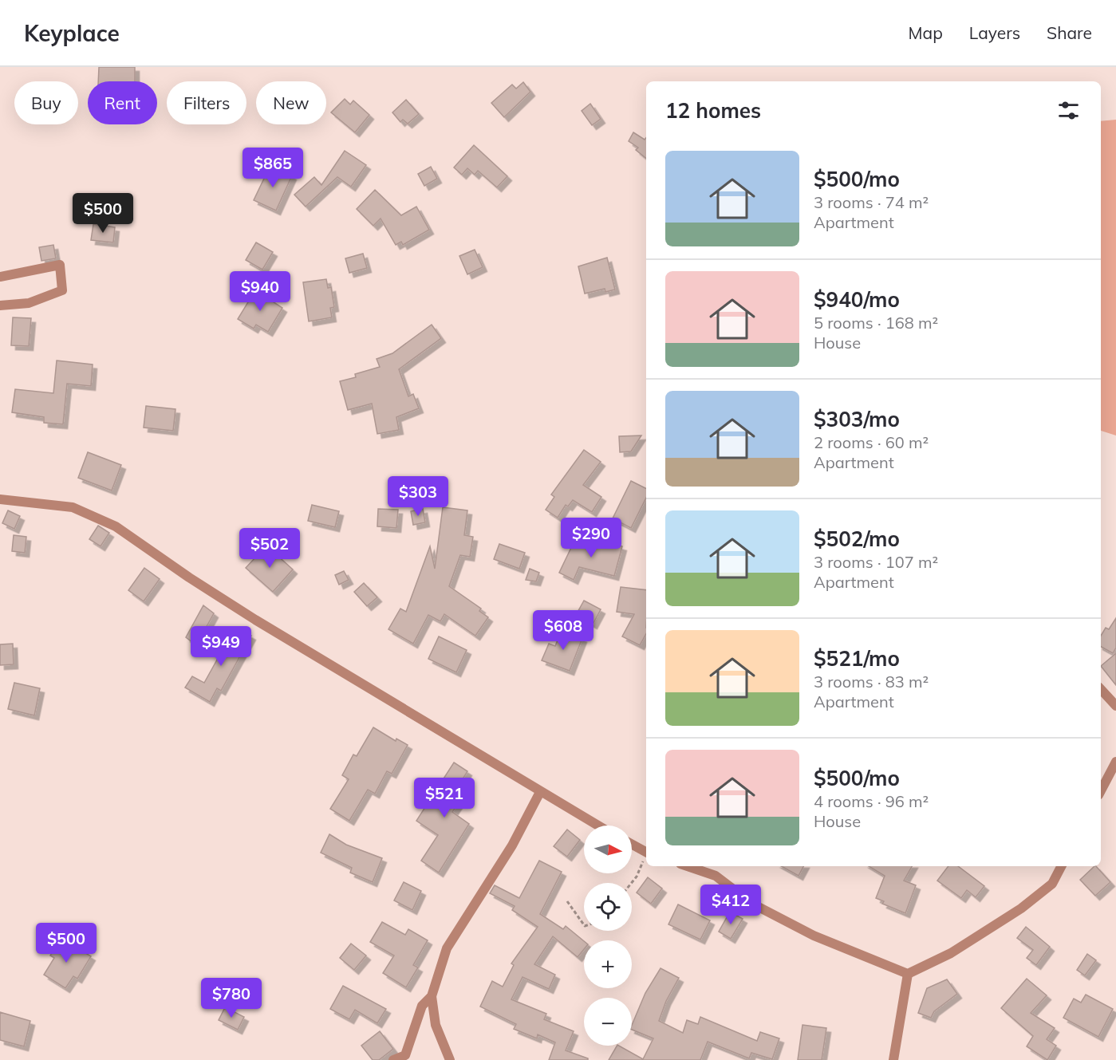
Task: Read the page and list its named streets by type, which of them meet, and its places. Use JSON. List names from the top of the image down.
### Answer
{
  "north": "right",
  "page": {
    "header": "Keyplace",
    "nav": ["Map", "Layers", "Share"],
    "chip": [
      "Buy",
      "Rent",
      "Filters",
      "New"
    ],
    "heading": "12 homes",
    "list": [
      {
        "name": "$500/mo",
        "note": "3 rooms · 74 m² · Apartment"
      },
      {
        "name": "$940/mo",
        "note": "5 rooms · 168 m² · House"
      },
      {
        "name": "$303/mo",
        "note": "2 rooms · 60 m² · Apartment"
      },
      {
        "name": "$502/mo",
        "note": "3 rooms · 107 m² · Apartment"
      },
      {
        "name": "$521/mo",
        "note": "3 rooms · 83 m² · Apartment"
      },
      {
        "name": "$500/mo",
        "note": "4 rooms · 96 m² · House"
      }
    ],
    "price": [
      "$865",
      "$500",
      "$940",
      "$303",
      "$290",
      "$502",
      "$608",
      "$949",
      "$521",
      "$412",
      "$500",
      "$780"
    ],
    "map_buttons": ["+", "−"]
  }
}
